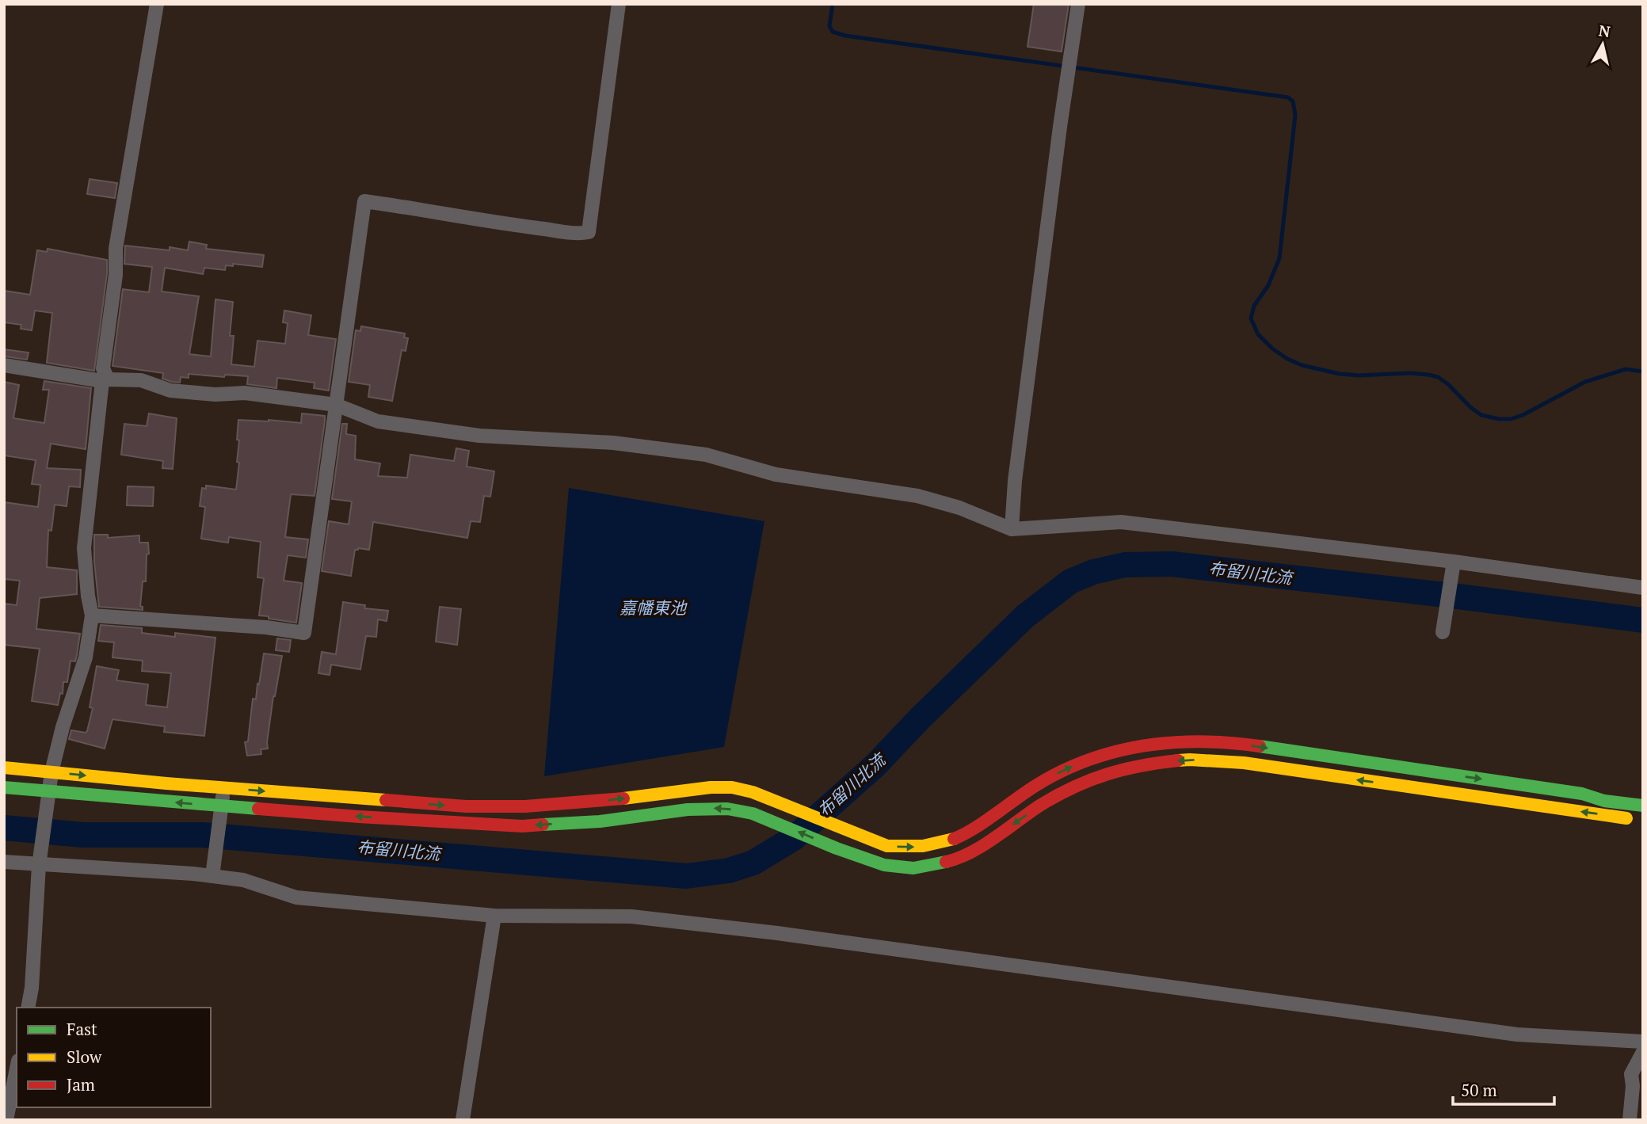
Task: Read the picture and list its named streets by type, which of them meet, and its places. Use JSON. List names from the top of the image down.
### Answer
{
  "water": ["布留川北流", "嘉幡東池"],
  "legend": ["Fast", "Slow", "Jam"],
  "scale_bar": "50 m",
  "north": "top"
}
